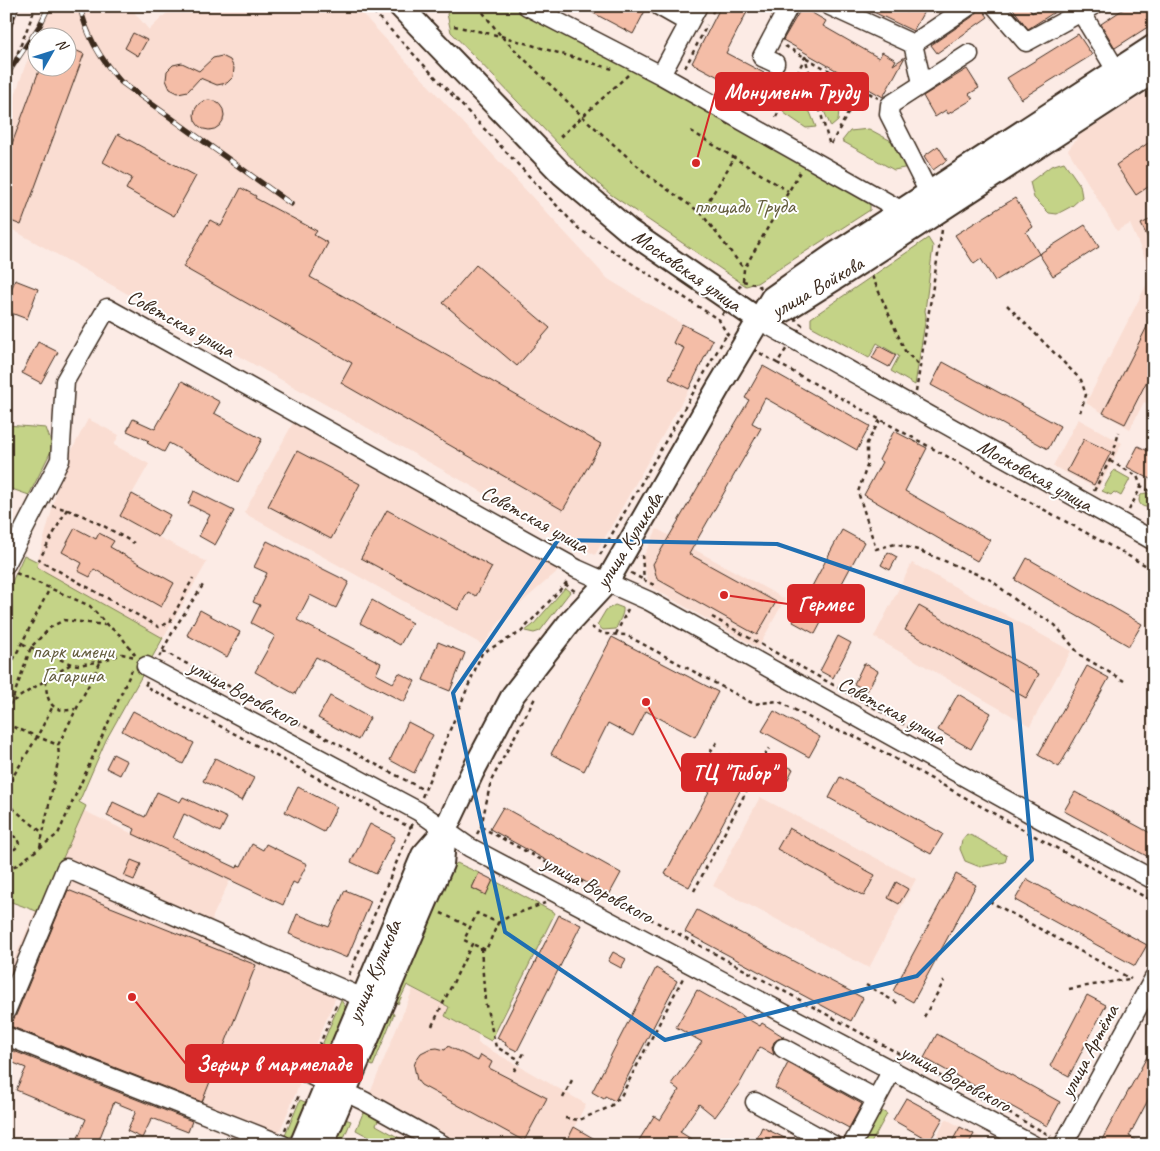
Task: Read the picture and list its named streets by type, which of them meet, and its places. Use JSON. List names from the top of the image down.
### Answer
{
  "streets": {
    "main road": ["Московская улица", "улица Войкова", "улица Куликова"],
    "street": ["Советская улица", "улица Воровского", "улица Артёма"]
  },
  "crossings": [
    ["Московская улица", "улица Войкова"],
    ["Московская улица", "улица Куликова"],
    ["улица Войкова", "улица Куликова"],
    ["Советская улица", "улица Куликова"],
    ["улица Куликова", "улица Воровского"]
  ],
  "parks": ["площадь Труда", "парк имени Гагарина"],
  "places": [
    "Монумент Труду",
    "Гермес",
    "ТЦ \"Тибор\"",
    "Зефир в мармеладе"
  ],
  "north": "top right"
}
